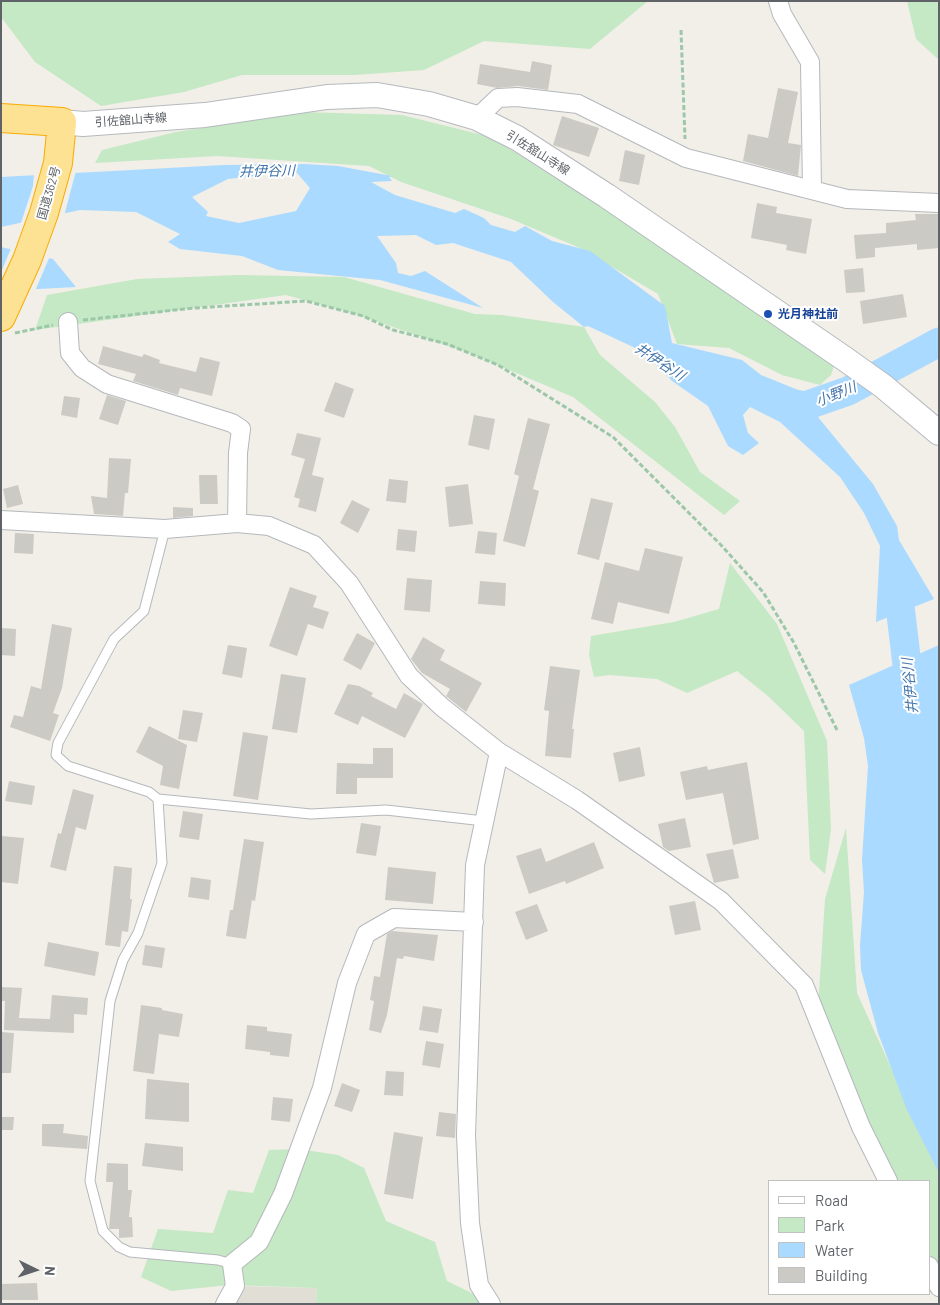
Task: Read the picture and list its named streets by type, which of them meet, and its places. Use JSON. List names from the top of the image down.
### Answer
{
  "streets": {
    "highway": ["国道362号"],
    "main road": ["引佐舘山寺線"]
  },
  "crossings": [
    ["引佐舘山寺線", "国道362号"]
  ],
  "water": ["井伊谷川", "小野川"],
  "places": ["光月神社前"],
  "legend": [
    "Road",
    "Park",
    "Water",
    "Building"
  ],
  "north": "right"
}
